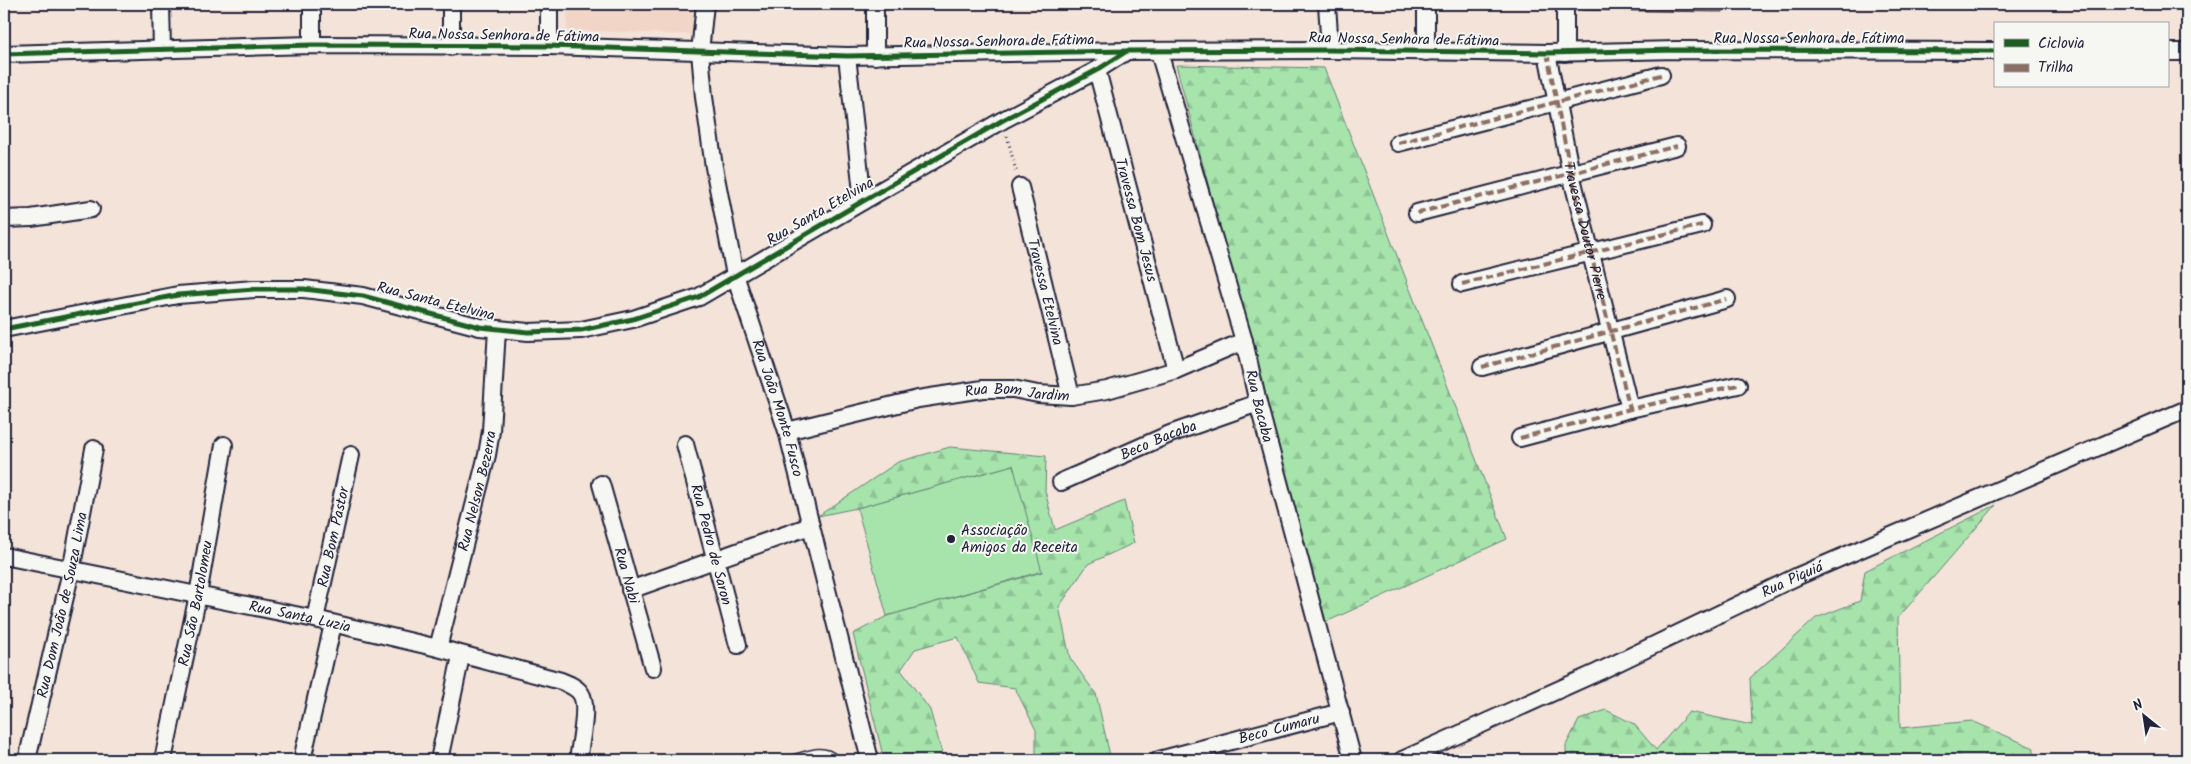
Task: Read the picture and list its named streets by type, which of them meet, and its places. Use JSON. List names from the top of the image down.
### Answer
{
  "streets": {
    "street": [
      "Rua Nossa Senhora de Fátima",
      "Rua Santa Etelvina",
      "Travessa Bom Jesus",
      "Travessa Doutor Pierre",
      "Travessa Etelvina",
      "Rua Bom Jardim",
      "Rua Bacaba",
      "Rua João Monte Fusco",
      "Beco Bacaba",
      "Rua Nelson Bezerra",
      "Rua Bom Pastor",
      "Rua Pedro de Saron",
      "Rua Nabi",
      "Rua Piquiá",
      "Rua São Bartolomeu",
      "Rua Dom João de Souza Lima",
      "Rua Santa Luzia",
      "Beco Cumaru"
    ]
  },
  "crossings": [
    ["Rua Nossa Senhora de Fátima", "Rua Santa Etelvina"],
    ["Rua Nossa Senhora de Fátima", "Travessa Doutor Pierre"],
    ["Rua Nossa Senhora de Fátima", "Rua Bacaba"],
    ["Rua Nossa Senhora de Fátima", "Rua João Monte Fusco"],
    ["Rua Santa Etelvina", "Travessa Bom Jesus"],
    ["Rua Santa Etelvina", "Rua João Monte Fusco"],
    ["Rua Santa Etelvina", "Rua Nelson Bezerra"],
    ["Travessa Bom Jesus", "Rua Bom Jardim"],
    ["Travessa Etelvina", "Rua Bom Jardim"],
    ["Rua Bom Jardim", "Rua Bacaba"],
    ["Rua Bom Jardim", "Rua João Monte Fusco"],
    ["Rua Bacaba", "Beco Bacaba"],
    ["Rua Bacaba", "Beco Cumaru"],
    ["Rua Nelson Bezerra", "Rua Santa Luzia"],
    ["Rua Bom Pastor", "Rua Santa Luzia"],
    ["Rua São Bartolomeu", "Rua Santa Luzia"],
    ["Rua Dom João de Souza Lima", "Rua Santa Luzia"]
  ],
  "places": ["Associação Amigos da Receita"],
  "legend": ["Ciclovia", "Trilha"],
  "north": "top left"
}
